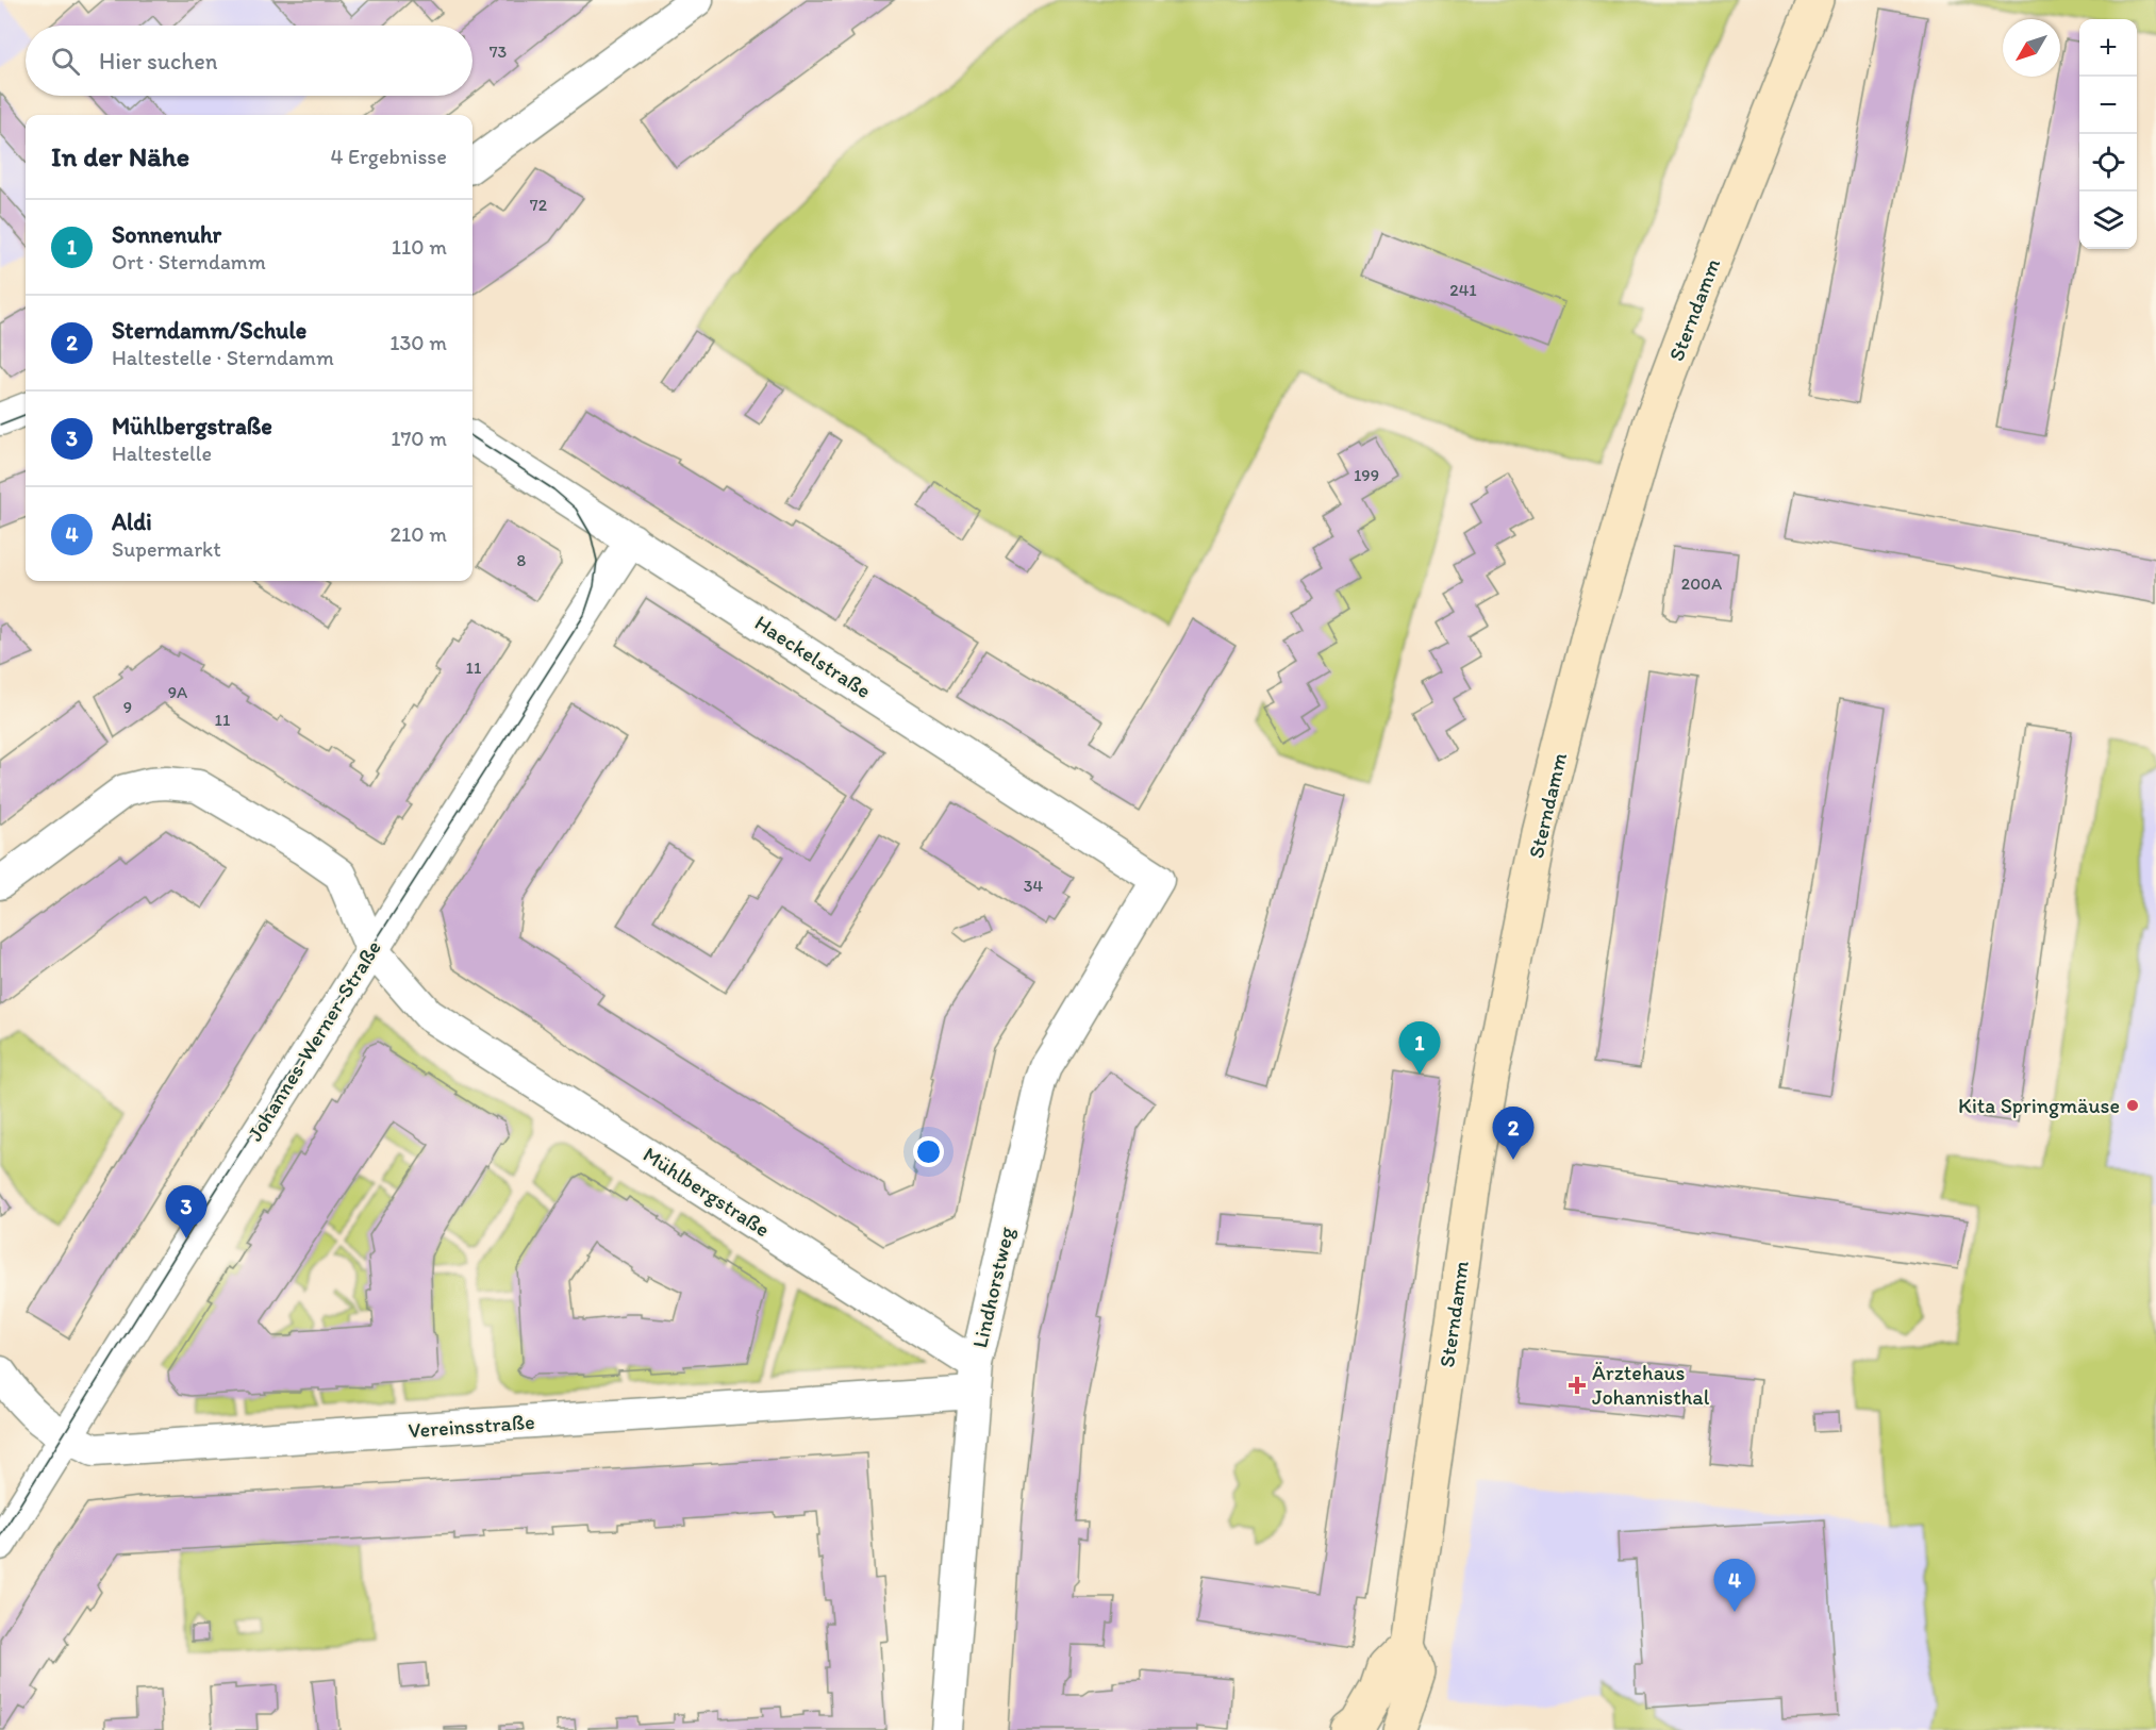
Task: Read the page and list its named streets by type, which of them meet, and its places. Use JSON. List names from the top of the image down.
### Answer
{
  "streets": {
    "street": [
      "Sterndamm",
      "Haeckelstraße",
      "Johannes-Werner-Straße",
      "Mühlbergstraße",
      "Lindhorstweg",
      "Vereinsstraße"
    ]
  },
  "crossings": [
    ["Haeckelstraße", "Johannes-Werner-Straße"],
    ["Haeckelstraße", "Lindhorstweg"],
    ["Johannes-Werner-Straße", "Mühlbergstraße"],
    ["Johannes-Werner-Straße", "Vereinsstraße"],
    ["Mühlbergstraße", "Lindhorstweg"],
    ["Mühlbergstraße", "Vereinsstraße"],
    ["Lindhorstweg", "Vereinsstraße"]
  ],
  "places": {
    "other": ["Kita Springmäuse"],
    "health": ["Ärztehaus Johannisthal"]
  },
  "house_numbers": [
    "73",
    "72",
    "241",
    "199",
    "8",
    "200A",
    "11",
    "9A",
    "9",
    "11",
    "34"
  ],
  "north": "bottom left",
  "page": {
    "map_buttons": ["+", "−"],
    "search": "Hier suchen",
    "heading": ["In der Nähe", "4 Ergebnisse"],
    "list": [
      {
        "mark": "1",
        "name": "Sonnenuhr",
        "note": "Ort · Sterndamm",
        "value": "110 m"
      },
      {
        "mark": "2",
        "name": "Sterndamm/Schule",
        "note": "Haltestelle · Sterndamm",
        "value": "130 m"
      },
      {
        "mark": "3",
        "name": "Mühlbergstraße",
        "note": "Haltestelle",
        "value": "170 m"
      },
      {
        "mark": "4",
        "name": "Aldi",
        "note": "Supermarkt",
        "value": "210 m"
      }
    ],
    "pins": [
      "1",
      "2",
      "3",
      "4"
    ]
  }
}
